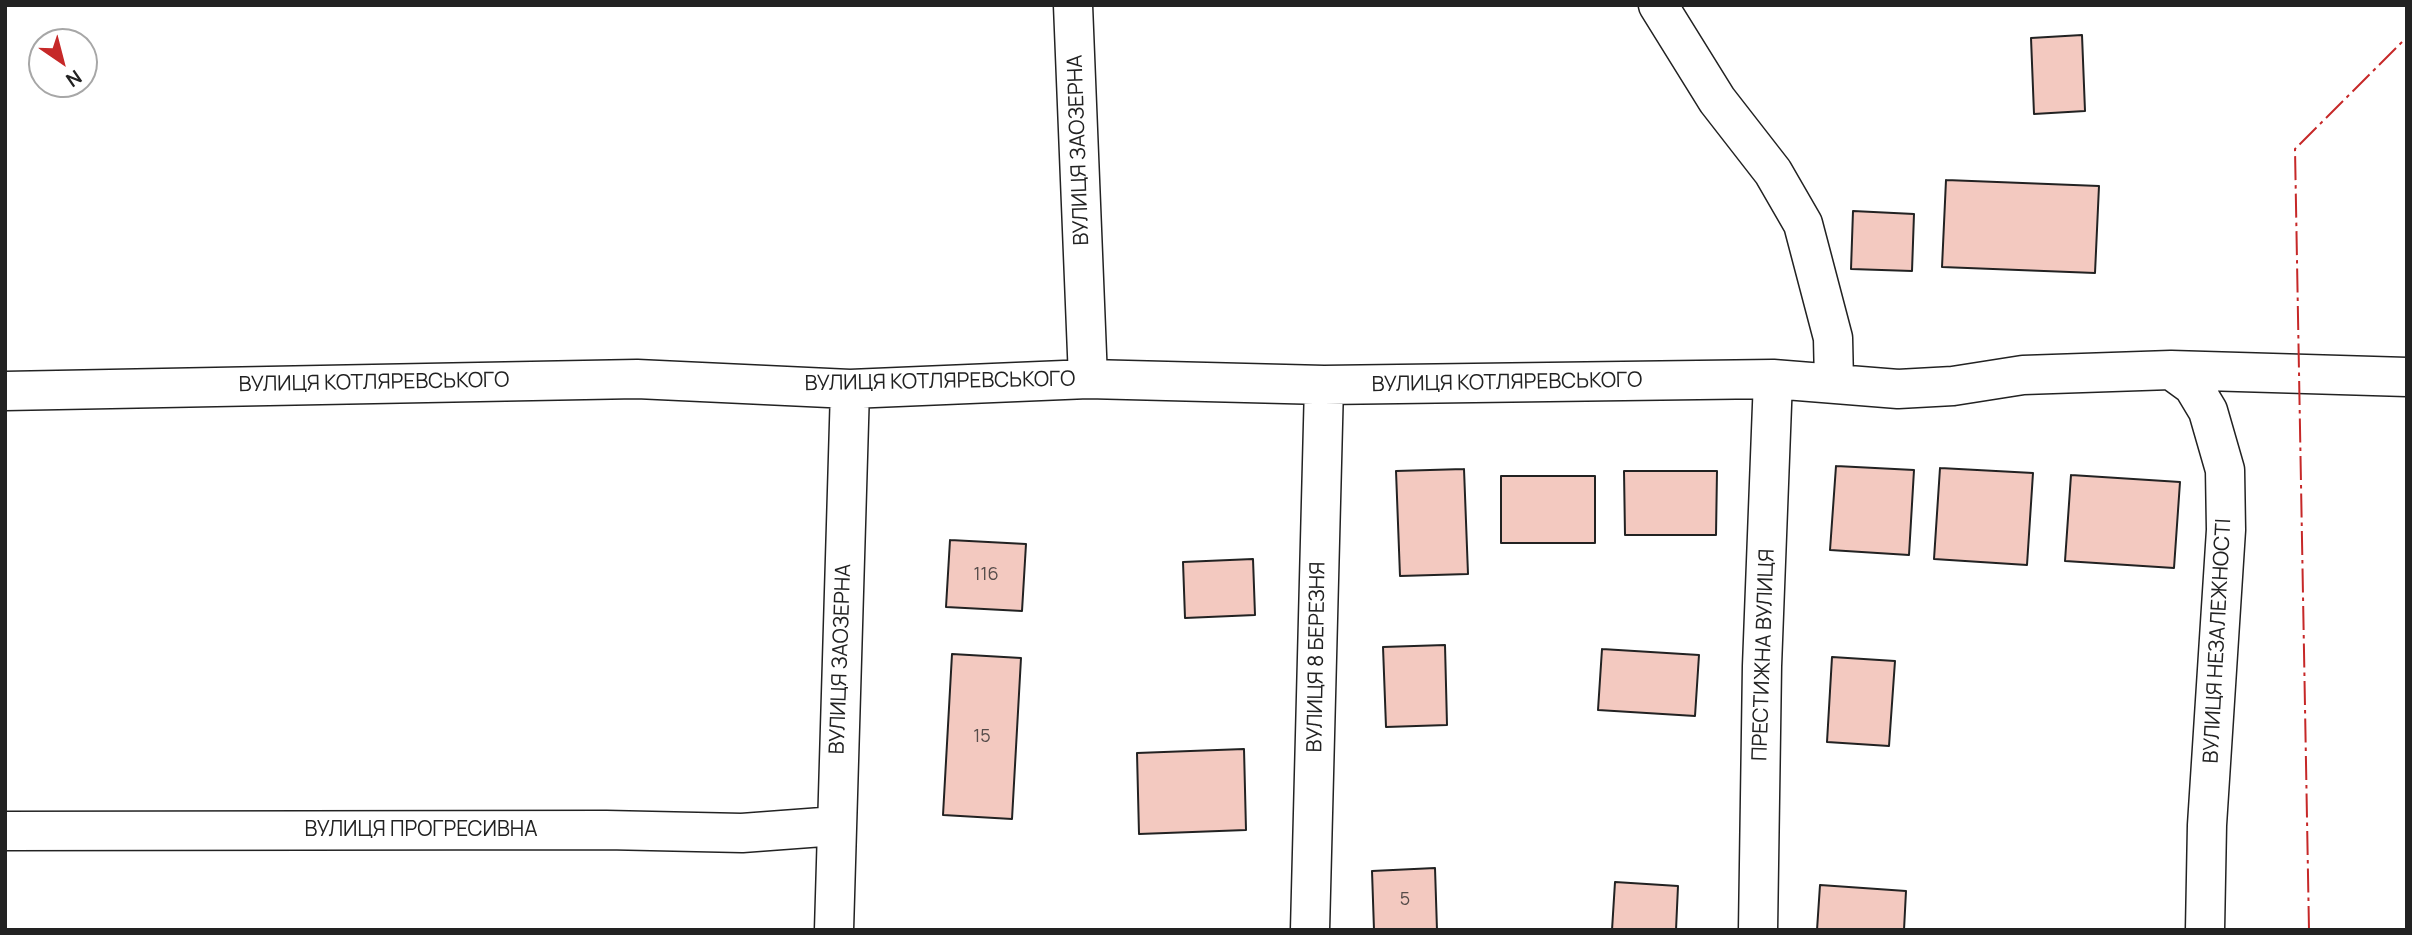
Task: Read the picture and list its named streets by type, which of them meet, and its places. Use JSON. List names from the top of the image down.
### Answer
{
  "streets": {
    "street": [
      "ВУЛИЦЯ ЗАОЗЕРНА",
      "ВУЛИЦЯ КОТЛЯРЕВСЬКОГО",
      "ВУЛИЦЯ НЕЗАЛЕЖНОСТІ",
      "ПРЕСТИЖНА ВУЛИЦЯ",
      "ВУЛИЦЯ 8 БЕРЕЗНЯ",
      "ВУЛИЦЯ ПРОГРЕСИВНА"
    ]
  },
  "crossings": [
    ["ВУЛИЦЯ ЗАОЗЕРНА", "ВУЛИЦЯ КОТЛЯРЕВСЬКОГО"],
    ["ВУЛИЦЯ ЗАОЗЕРНА", "ВУЛИЦЯ ПРОГРЕСИВНА"],
    ["ВУЛИЦЯ КОТЛЯРЕВСЬКОГО", "ПРЕСТИЖНА ВУЛИЦЯ"],
    ["ВУЛИЦЯ КОТЛЯРЕВСЬКОГО", "ВУЛИЦЯ 8 БЕРЕЗНЯ"]
  ],
  "house_numbers": ["116", "15", "5"],
  "north": "bottom right"
}
